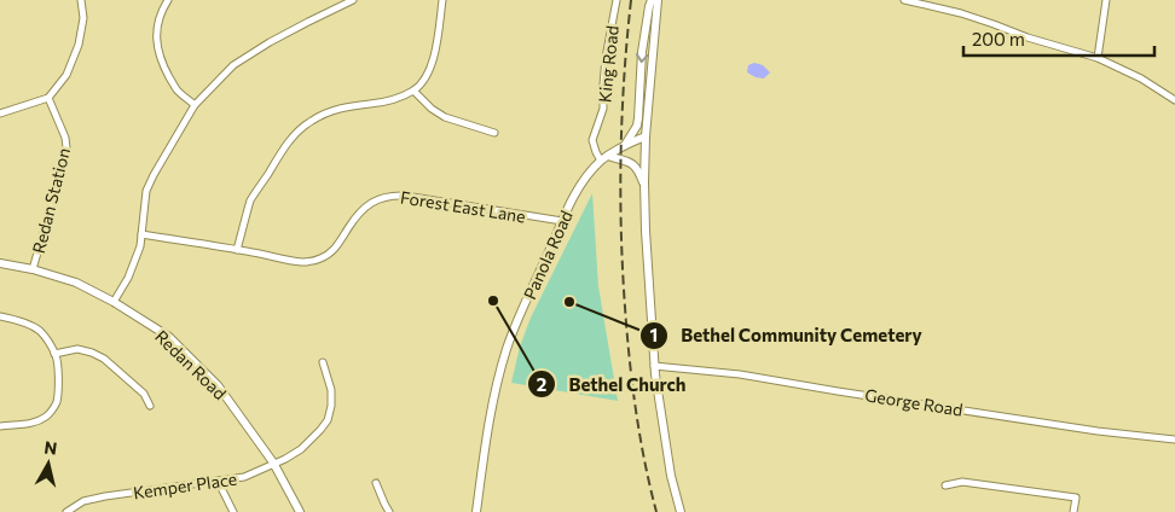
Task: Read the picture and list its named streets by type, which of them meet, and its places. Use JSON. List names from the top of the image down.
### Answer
{
  "streets": {
    "main road": ["Panola Road", "Redan Road"],
    "street": [
      "King Road",
      "Redan Station",
      "Forest East Lane",
      "George Road",
      "Kemper Place"
    ]
  },
  "crossings": [
    ["King Road", "Panola Road"],
    ["Redan Station", "Redan Road"],
    ["Forest East Lane", "Panola Road"],
    ["Redan Road", "Kemper Place"]
  ],
  "places": ["Bethel Church", "Bethel Community Cemetery"],
  "scale_bar": "200 m",
  "north": "top"
}
